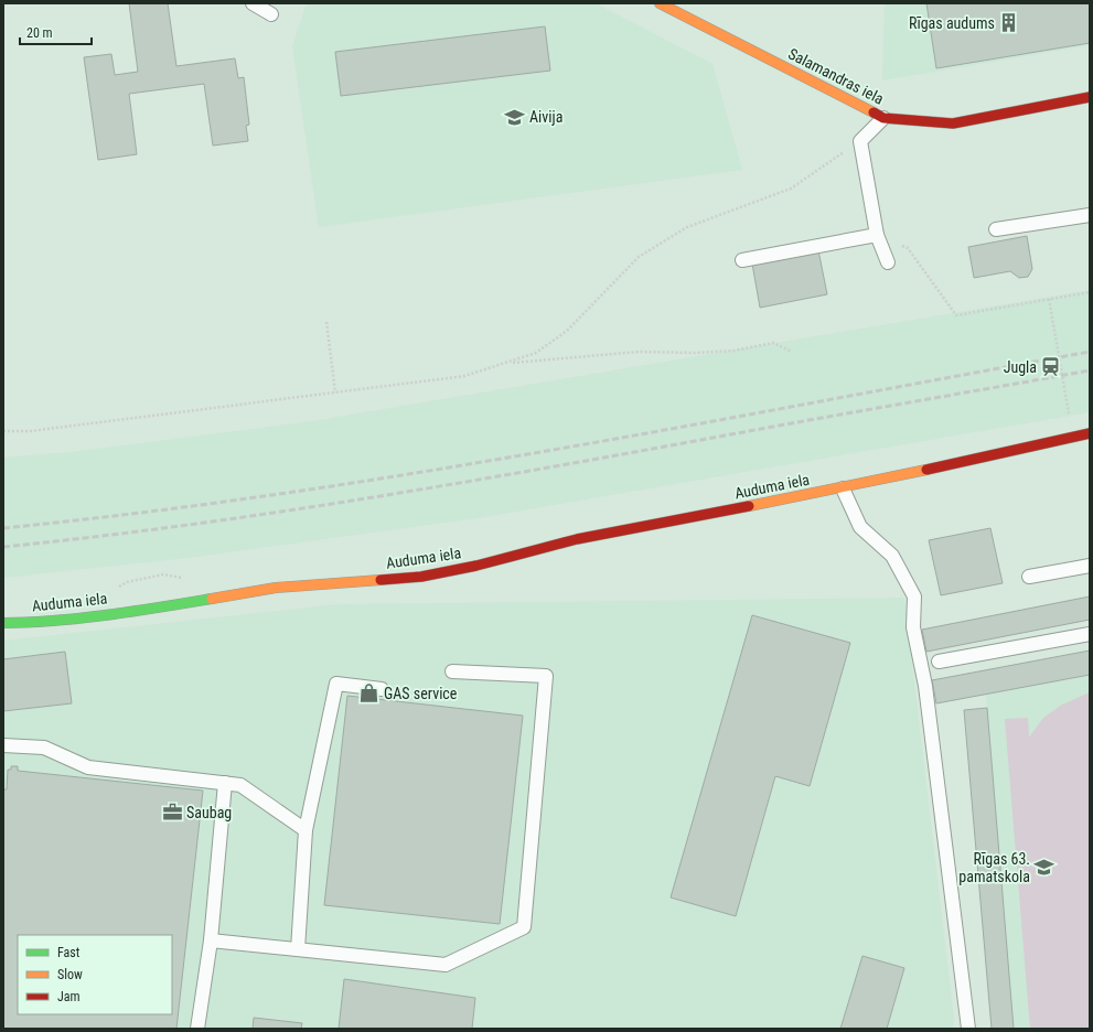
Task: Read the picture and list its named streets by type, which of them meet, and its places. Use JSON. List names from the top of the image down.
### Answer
{
  "streets": {
    "street": ["Salamandras iela", "Auduma iela"]
  },
  "places": {
    "building": ["Rīgas audums"],
    "school or university": ["Aivija", "Rīgas 63. pamatskola"],
    "station": ["Jugla"],
    "shop": ["GAS service"],
    "office": ["Saubag"]
  },
  "legend": ["Fast", "Slow", "Jam"],
  "scale_bar": "20 m"
}
